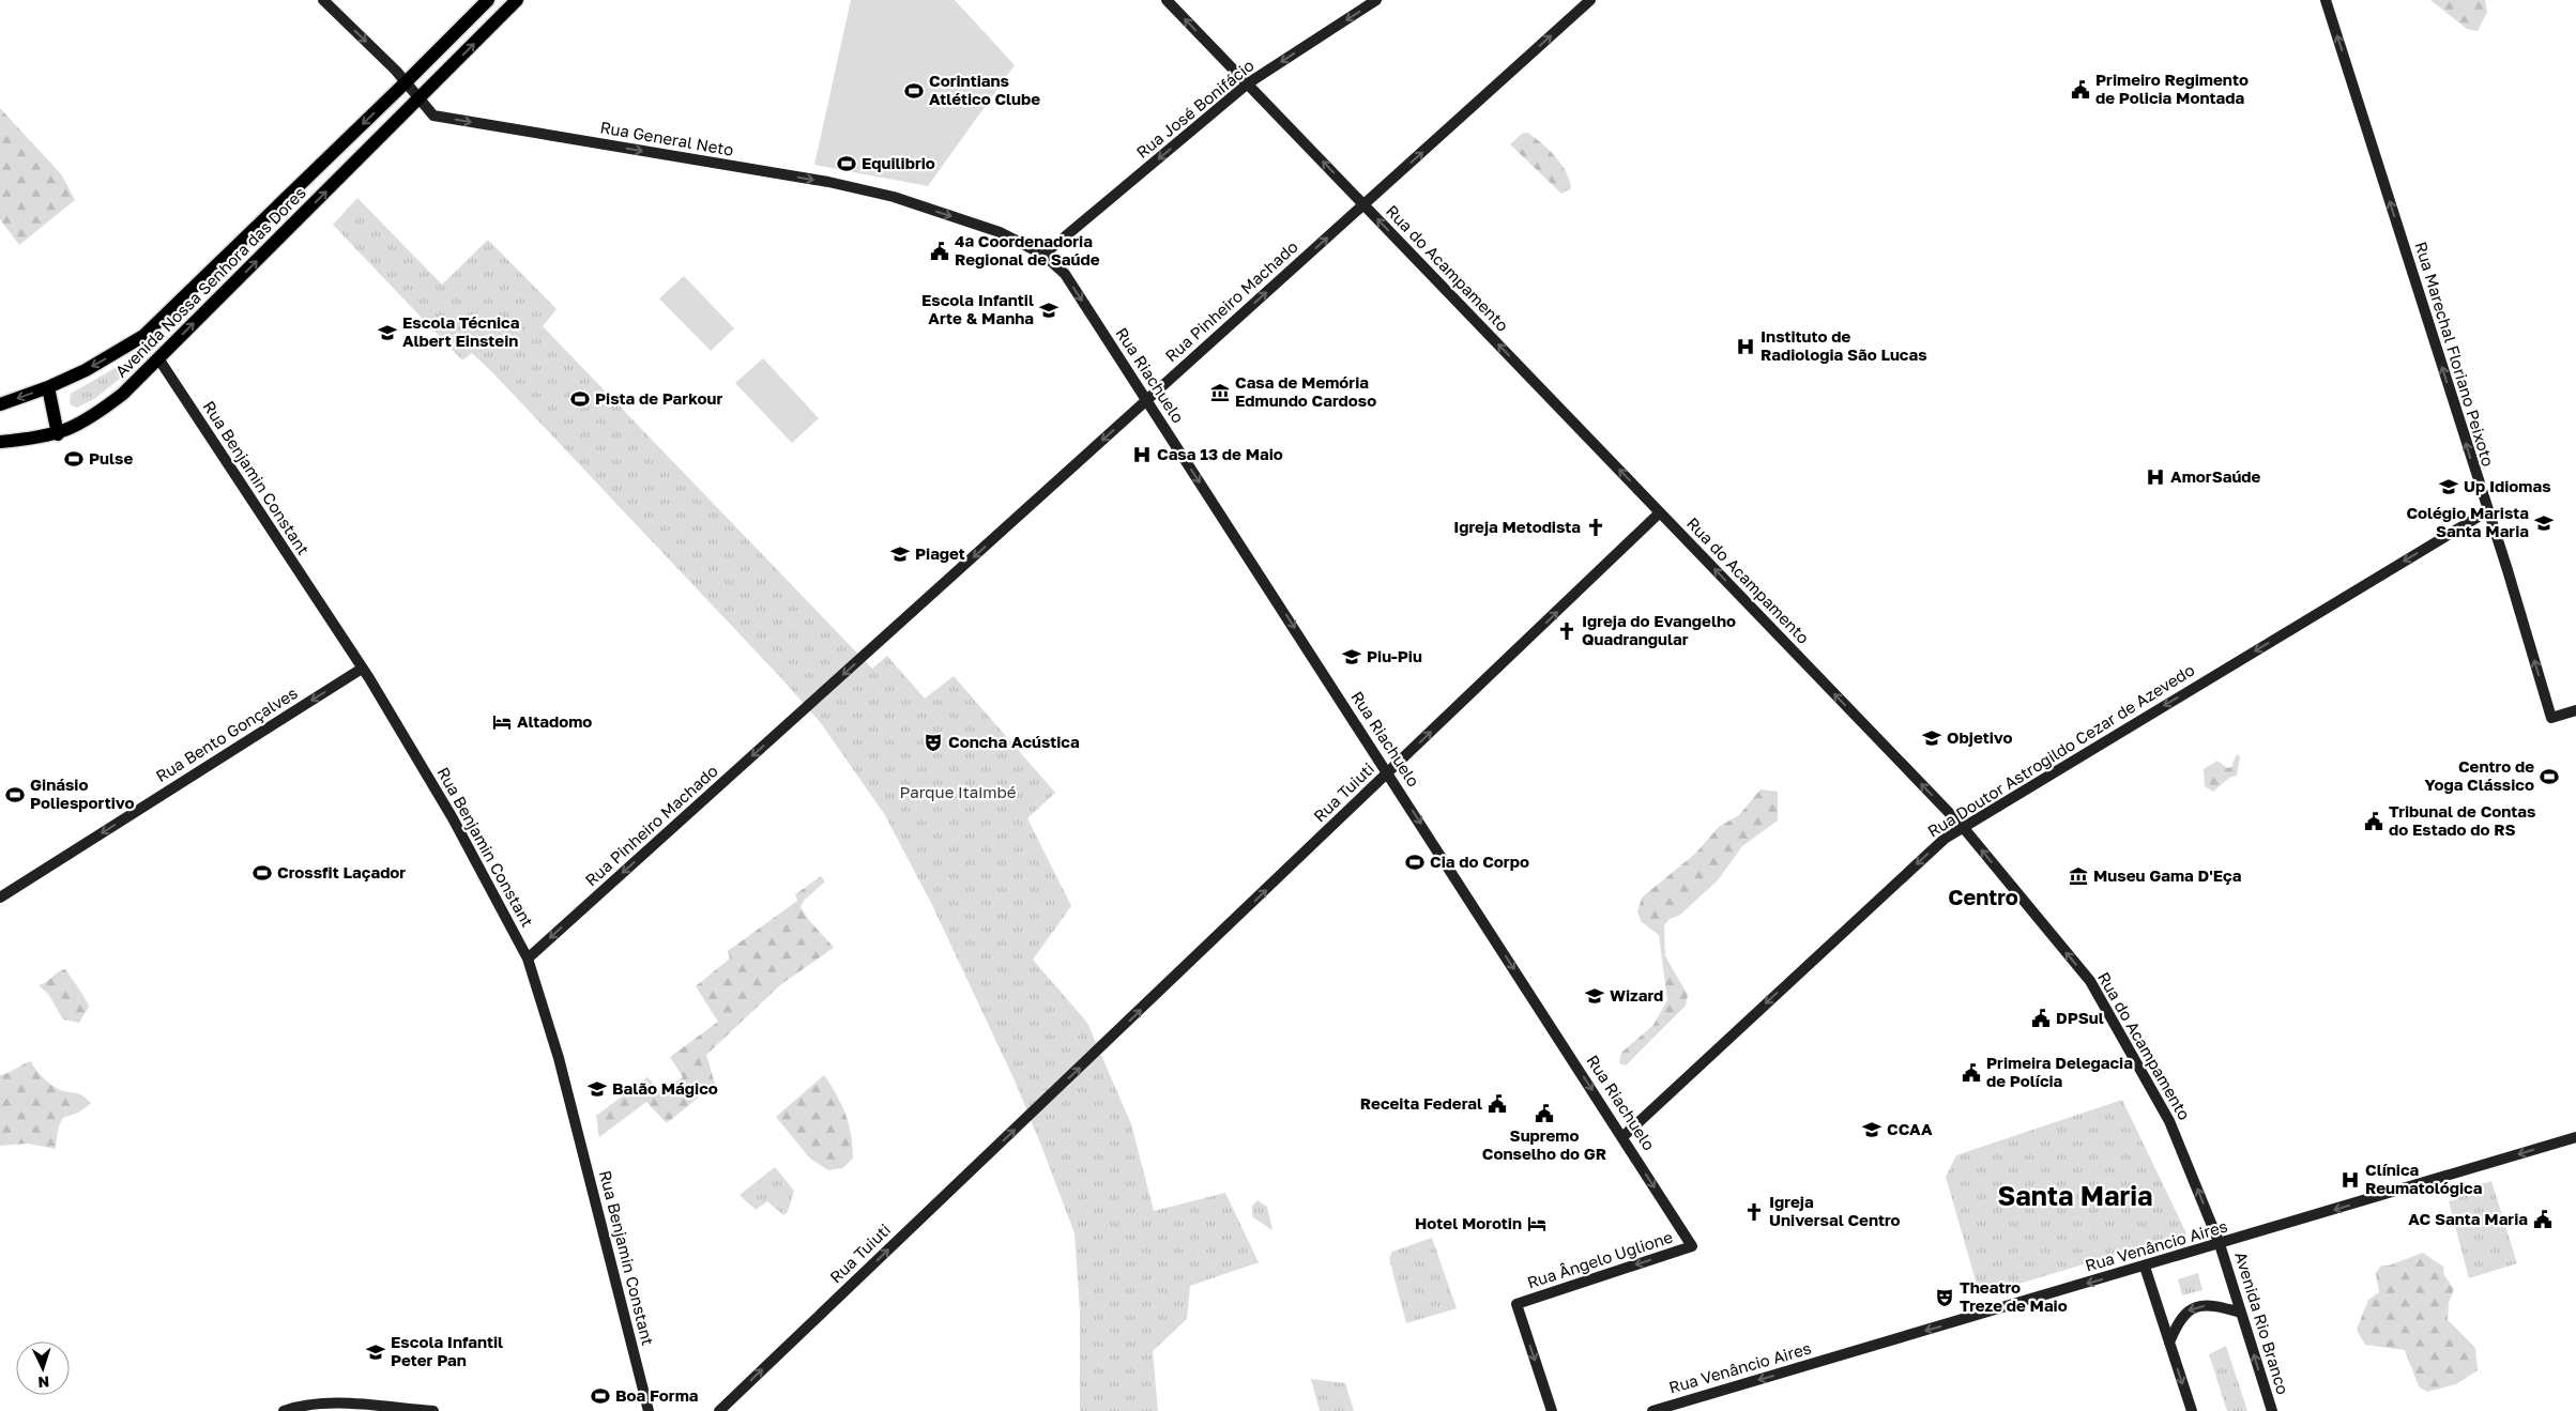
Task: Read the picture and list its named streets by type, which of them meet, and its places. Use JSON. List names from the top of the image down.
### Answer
{
  "streets": {
    "main road": ["Avenida Nossa Senhora das Dores"],
    "street": [
      "Rua José Bonifácio",
      "Rua General Neto",
      "Rua do Acampamento",
      "Rua Pinheiro Machado",
      "Rua Marechal Floriano Peixoto",
      "Rua Riachuelo",
      "Rua Benjamin Constant",
      "Rua Bento Gonçalves",
      "Rua Doutor Astrogildo Cezar de Azevedo",
      "Rua Tuiuti",
      "Rua Venâncio Aires",
      "Rua Ângelo Uglione",
      "Avenida Rio Branco"
    ]
  },
  "crossings": [
    ["Rua José Bonifácio", "Rua General Neto"],
    ["Rua José Bonifácio", "Rua do Acampamento"],
    ["Rua José Bonifácio", "Rua Riachuelo"],
    ["Rua General Neto", "Avenida Nossa Senhora das Dores"],
    ["Rua General Neto", "Rua Riachuelo"],
    ["Rua do Acampamento", "Rua Pinheiro Machado"],
    ["Rua do Acampamento", "Rua Doutor Astrogildo Cezar de Azevedo"],
    ["Rua do Acampamento", "Rua Tuiuti"],
    ["Rua do Acampamento", "Rua Venâncio Aires"],
    ["Rua do Acampamento", "Avenida Rio Branco"],
    ["Avenida Nossa Senhora das Dores", "Rua Benjamin Constant"],
    ["Rua Pinheiro Machado", "Rua Riachuelo"],
    ["Rua Pinheiro Machado", "Rua Benjamin Constant"],
    ["Rua Marechal Floriano Peixoto", "Rua Doutor Astrogildo Cezar de Azevedo"],
    ["Rua Riachuelo", "Rua Doutor Astrogildo Cezar de Azevedo"],
    ["Rua Riachuelo", "Rua Tuiuti"],
    ["Rua Riachuelo", "Rua Ângelo Uglione"],
    ["Rua Benjamin Constant", "Rua Bento Gonçalves"],
    ["Rua Venâncio Aires", "Avenida Rio Branco"]
  ],
  "one_way": [
    "Rua José Bonifácio",
    "Rua General Neto",
    "Rua do Acampamento",
    "Rua Marechal Floriano Peixoto",
    "Rua Riachuelo",
    "Rua Bento Gonçalves",
    "Rua Doutor Astrogildo Cezar de Azevedo",
    "Rua Tuiuti",
    "Rua Venâncio Aires"
  ],
  "districts": ["Centro", "Santa Maria"],
  "parks": ["Parque Itaimbé"],
  "places": {
    "public building": [
      "Primeiro Regimento de Policia Montada",
      "4ª Coordenadoria Regional de Saúde",
      "Tribunal de Contas do Estado do RS",
      "DPSul",
      "Primeira Delegacia de Polícia",
      "Receita Federal",
      "Supremo Conselho do GR",
      "AC Santa Maria"
    ],
    "sports": [
      "Corintians Atlético Clube",
      "Equilibrio",
      "Pista de Parkour",
      "Pulse",
      "Centro de Yoga Clássico",
      "Ginásio Poliesportivo",
      "Cia do Corpo",
      "Crossfit Laçador",
      "Boa Forma"
    ],
    "school or university": [
      "Escola Infantil Arte & Manha",
      "Escola Técnica Albert Einstein",
      "Up Idiomas",
      "Colégio Marista Santa Maria",
      "Piaget",
      "Piu-Piu",
      "Objetivo",
      "Wizard",
      "Balão Mágico",
      "CCAA",
      "Escola Infantil Peter Pan"
    ],
    "hospital": [
      "Instituto de Radiologia São Lucas",
      "Casa 13 de Maio",
      "AmorSaúde",
      "Clínica Reumatológica"
    ],
    "museum": ["Casa de Memória Edmundo Cardoso", "Museu Gama D'Eça"],
    "church": ["Igreja Metodista", "Igreja do Evangelho Quadrangular", "Igreja Universal Centro"],
    "hotel": ["Altadomo", "Hotel Morotin"],
    "theatre": ["Concha Acústica", "Theatro Treze de Maio"]
  },
  "north": "bottom"
}
